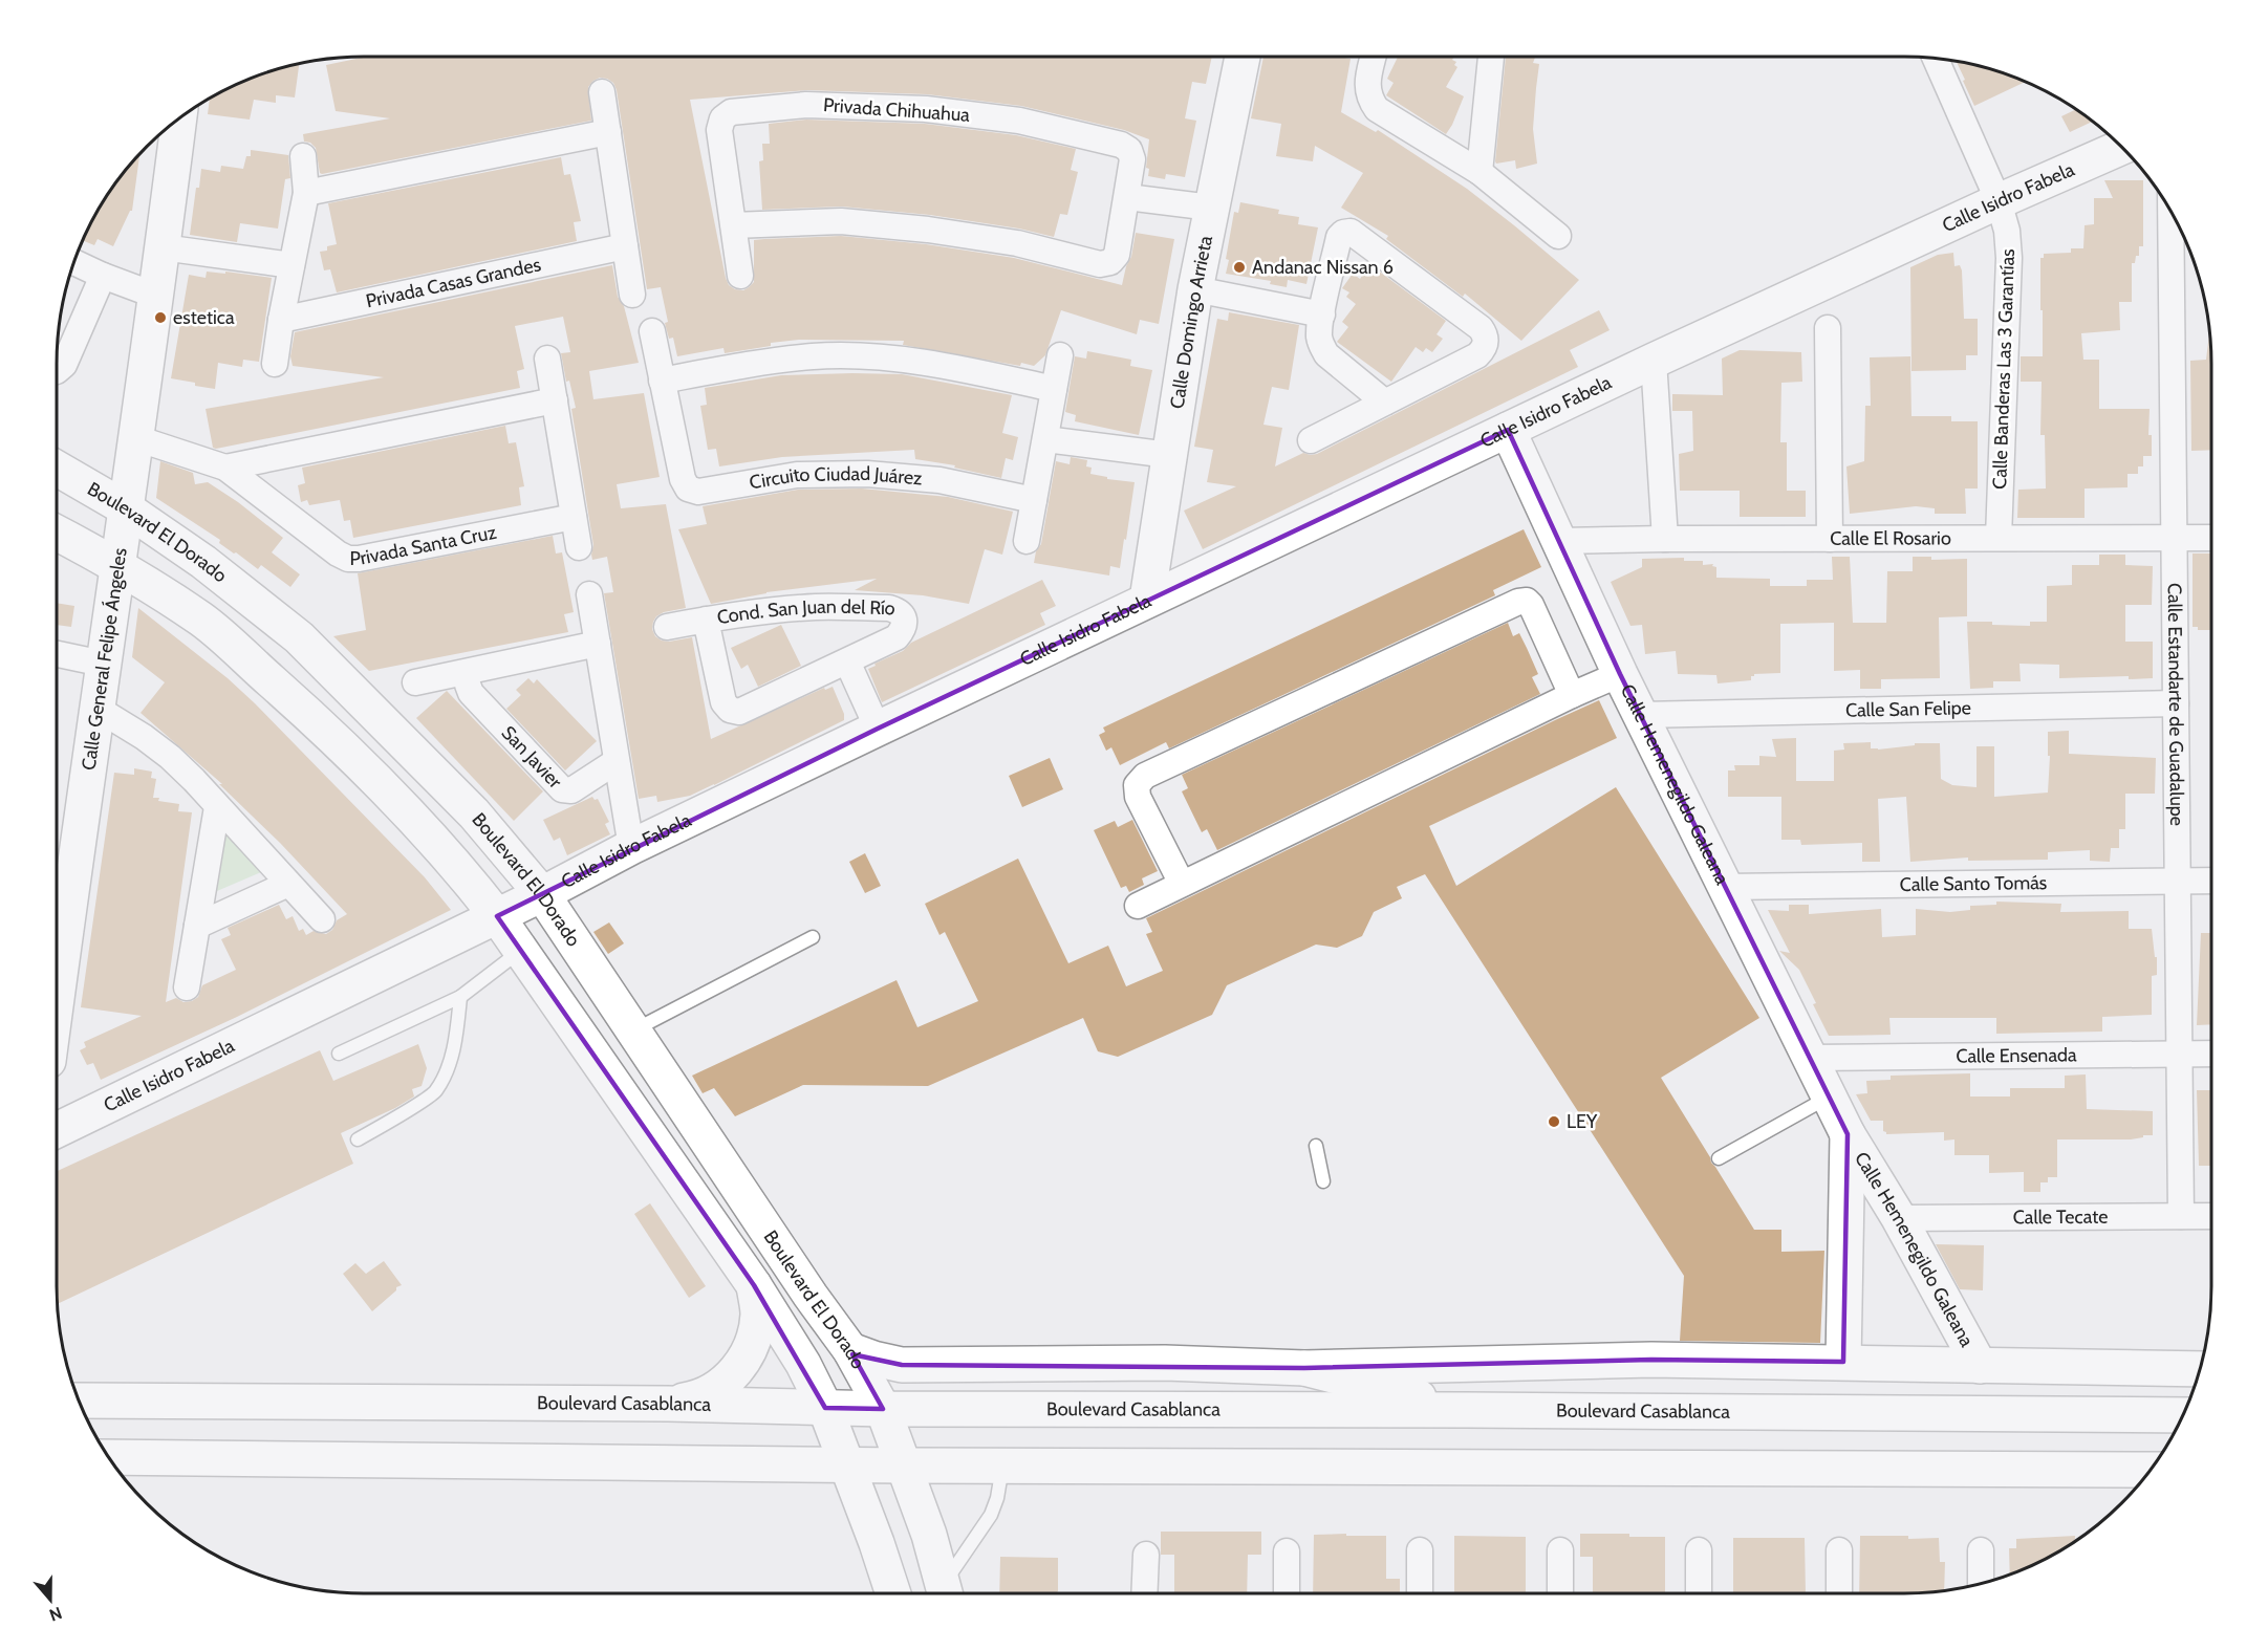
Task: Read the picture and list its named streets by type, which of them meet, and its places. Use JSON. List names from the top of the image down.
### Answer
{
  "streets": {
    "main road": [
      "Calle Isidro Fabela",
      "Calle Domingo Arrieta",
      "Boulevard El Dorado",
      "Calle General Felipe Ángeles",
      "Calle Hemenegildo Galeana",
      "Boulevard Casablanca"
    ],
    "street": [
      "Privada Chihuahua",
      "Privada Casas Grandes",
      "Calle Banderas Las 3 Garantías",
      "Circuito Ciudad Juárez",
      "Calle El Rosario",
      "Privada Santa Cruz",
      "Cond. San Juan del Río",
      "Calle Estandarte de Guadalupe",
      "Calle San Felipe",
      "San Javier",
      "Calle Santo Tomás",
      "Calle Ensenada",
      "Calle Tecate"
    ]
  },
  "crossings": [
    ["Calle Isidro Fabela", "Calle Domingo Arrieta"],
    ["Calle Isidro Fabela", "Calle Banderas Las 3 Garantías"],
    ["Calle Isidro Fabela", "Boulevard El Dorado"],
    ["Calle Isidro Fabela", "Calle Hemenegildo Galeana"],
    ["Calle Banderas Las 3 Garantías", "Calle El Rosario"],
    ["Boulevard El Dorado", "Calle General Felipe Ángeles"],
    ["Boulevard El Dorado", "Boulevard Casablanca"],
    ["Calle El Rosario", "Calle Estandarte de Guadalupe"],
    ["Calle El Rosario", "Calle Hemenegildo Galeana"],
    ["Privada Santa Cruz", "Calle General Felipe Ángeles"],
    ["Calle Estandarte de Guadalupe", "Calle San Felipe"],
    ["Calle Estandarte de Guadalupe", "Calle Santo Tomás"],
    ["Calle Estandarte de Guadalupe", "Calle Ensenada"],
    ["Calle Estandarte de Guadalupe", "Calle Tecate"],
    ["Calle San Felipe", "Calle Hemenegildo Galeana"],
    ["Calle Hemenegildo Galeana", "Calle Santo Tomás"],
    ["Calle Hemenegildo Galeana", "Calle Ensenada"],
    ["Calle Hemenegildo Galeana", "Calle Tecate"]
  ],
  "places": ["Andanac Nissan 6", "estetica", "LEY"],
  "north": "bottom"
}
